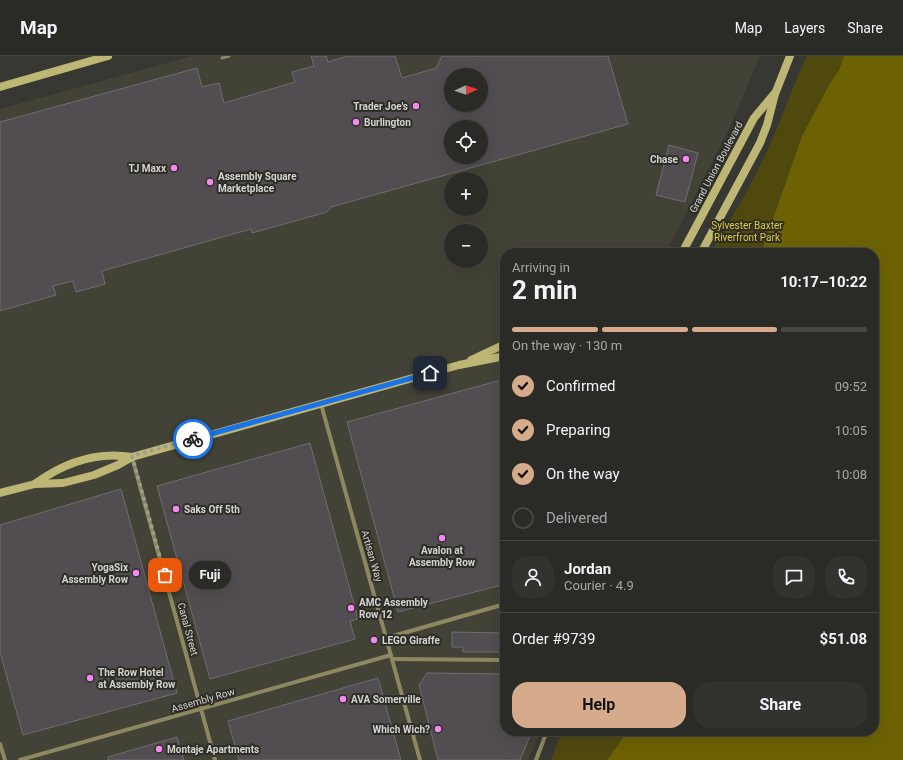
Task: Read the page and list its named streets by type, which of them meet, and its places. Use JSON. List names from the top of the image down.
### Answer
{
  "streets": {
    "street": [
      "Grand Union Boulevard",
      "Artisan Way",
      "Canal Street",
      "Assembly Row"
    ]
  },
  "crossings": [
    ["Artisan Way", "Assembly Row"],
    ["Canal Street", "Assembly Row"]
  ],
  "parks": ["Sylvester Baxter Riverfront Park"],
  "places": [
    "Trader Joe's",
    "Burlington",
    "Chase",
    "TJ Maxx",
    "Assembly Square Marketplace",
    "Saks Off 5th",
    "Avalon at Assembly Row",
    "YogaSix Assembly Row",
    "Fuji",
    "AMC Assembly Row 12",
    "LEGO Giraffe",
    "The Row Hotel at Assembly Row",
    "AVA Somerville",
    "Which Wich?",
    "Montaje Apartments"
  ],
  "north": "right",
  "page": {
    "header": "Map",
    "nav": ["Map", "Layers", "Share"],
    "map_buttons": ["+", "−"],
    "heading": ["2 min", "Arriving in", "10:17–10:22"],
    "panel": [
      "Jordan",
      "Courier · 4.9",
      "Order #9739",
      "$51.08"
    ],
    "bar": "On the way · 130 m",
    "list": [
      ["Confirmed", "09:52"],
      ["Preparing", "10:05"],
      ["On the way", "10:08"],
      "Delivered"
    ],
    "bubble": "Fuji",
    "buttons": ["Help", "Share"]
  }
}
